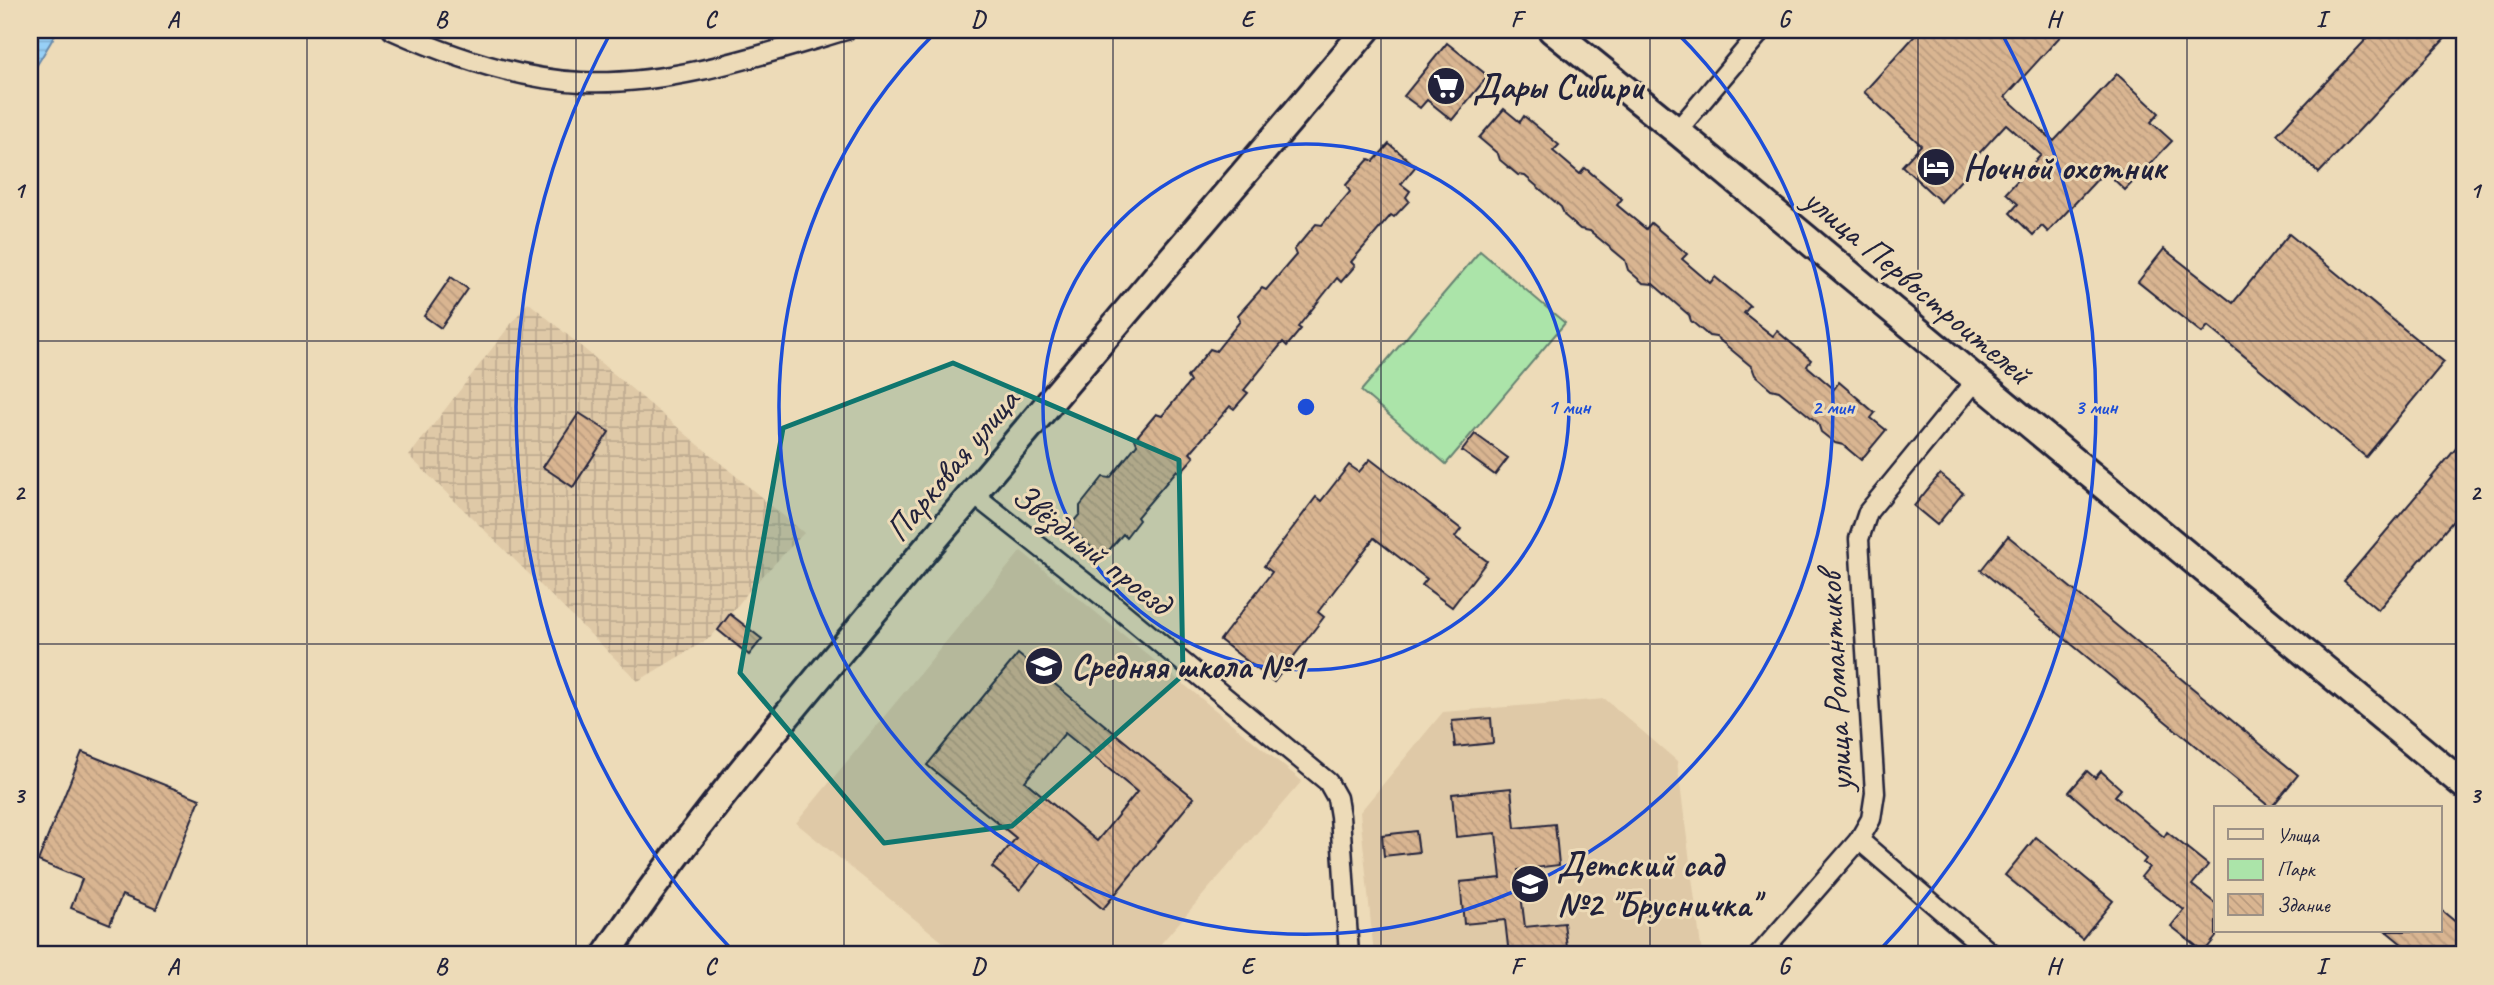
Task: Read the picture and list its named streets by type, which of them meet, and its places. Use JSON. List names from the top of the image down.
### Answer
{
  "streets": {
    "street": [
      "улица Первостроителей",
      "Парковая улица",
      "Звёздный проезд",
      "улица Романтиков"
    ]
  },
  "crossings": [
    ["улица Первостроителей", "улица Романтиков"],
    ["Парковая улица", "Звёздный проезд"]
  ],
  "places": {
    "supermarket": ["Дары Сибири"],
    "hotel": ["Ночной охотник"],
    "school or university": ["Средняя школа №1", "Детский сад №2 \"Брусничка\""]
  },
  "legend": ["Улица", "Парк", "Здание"],
  "grid": {
    "columns": [
      "A",
      "B",
      "C",
      "D",
      "E",
      "F",
      "G",
      "H",
      "I"
    ],
    "rows": ["1", "2", "3"]
  },
  "rings": ["1 мин", "2 мин", "3 мин"]
}
